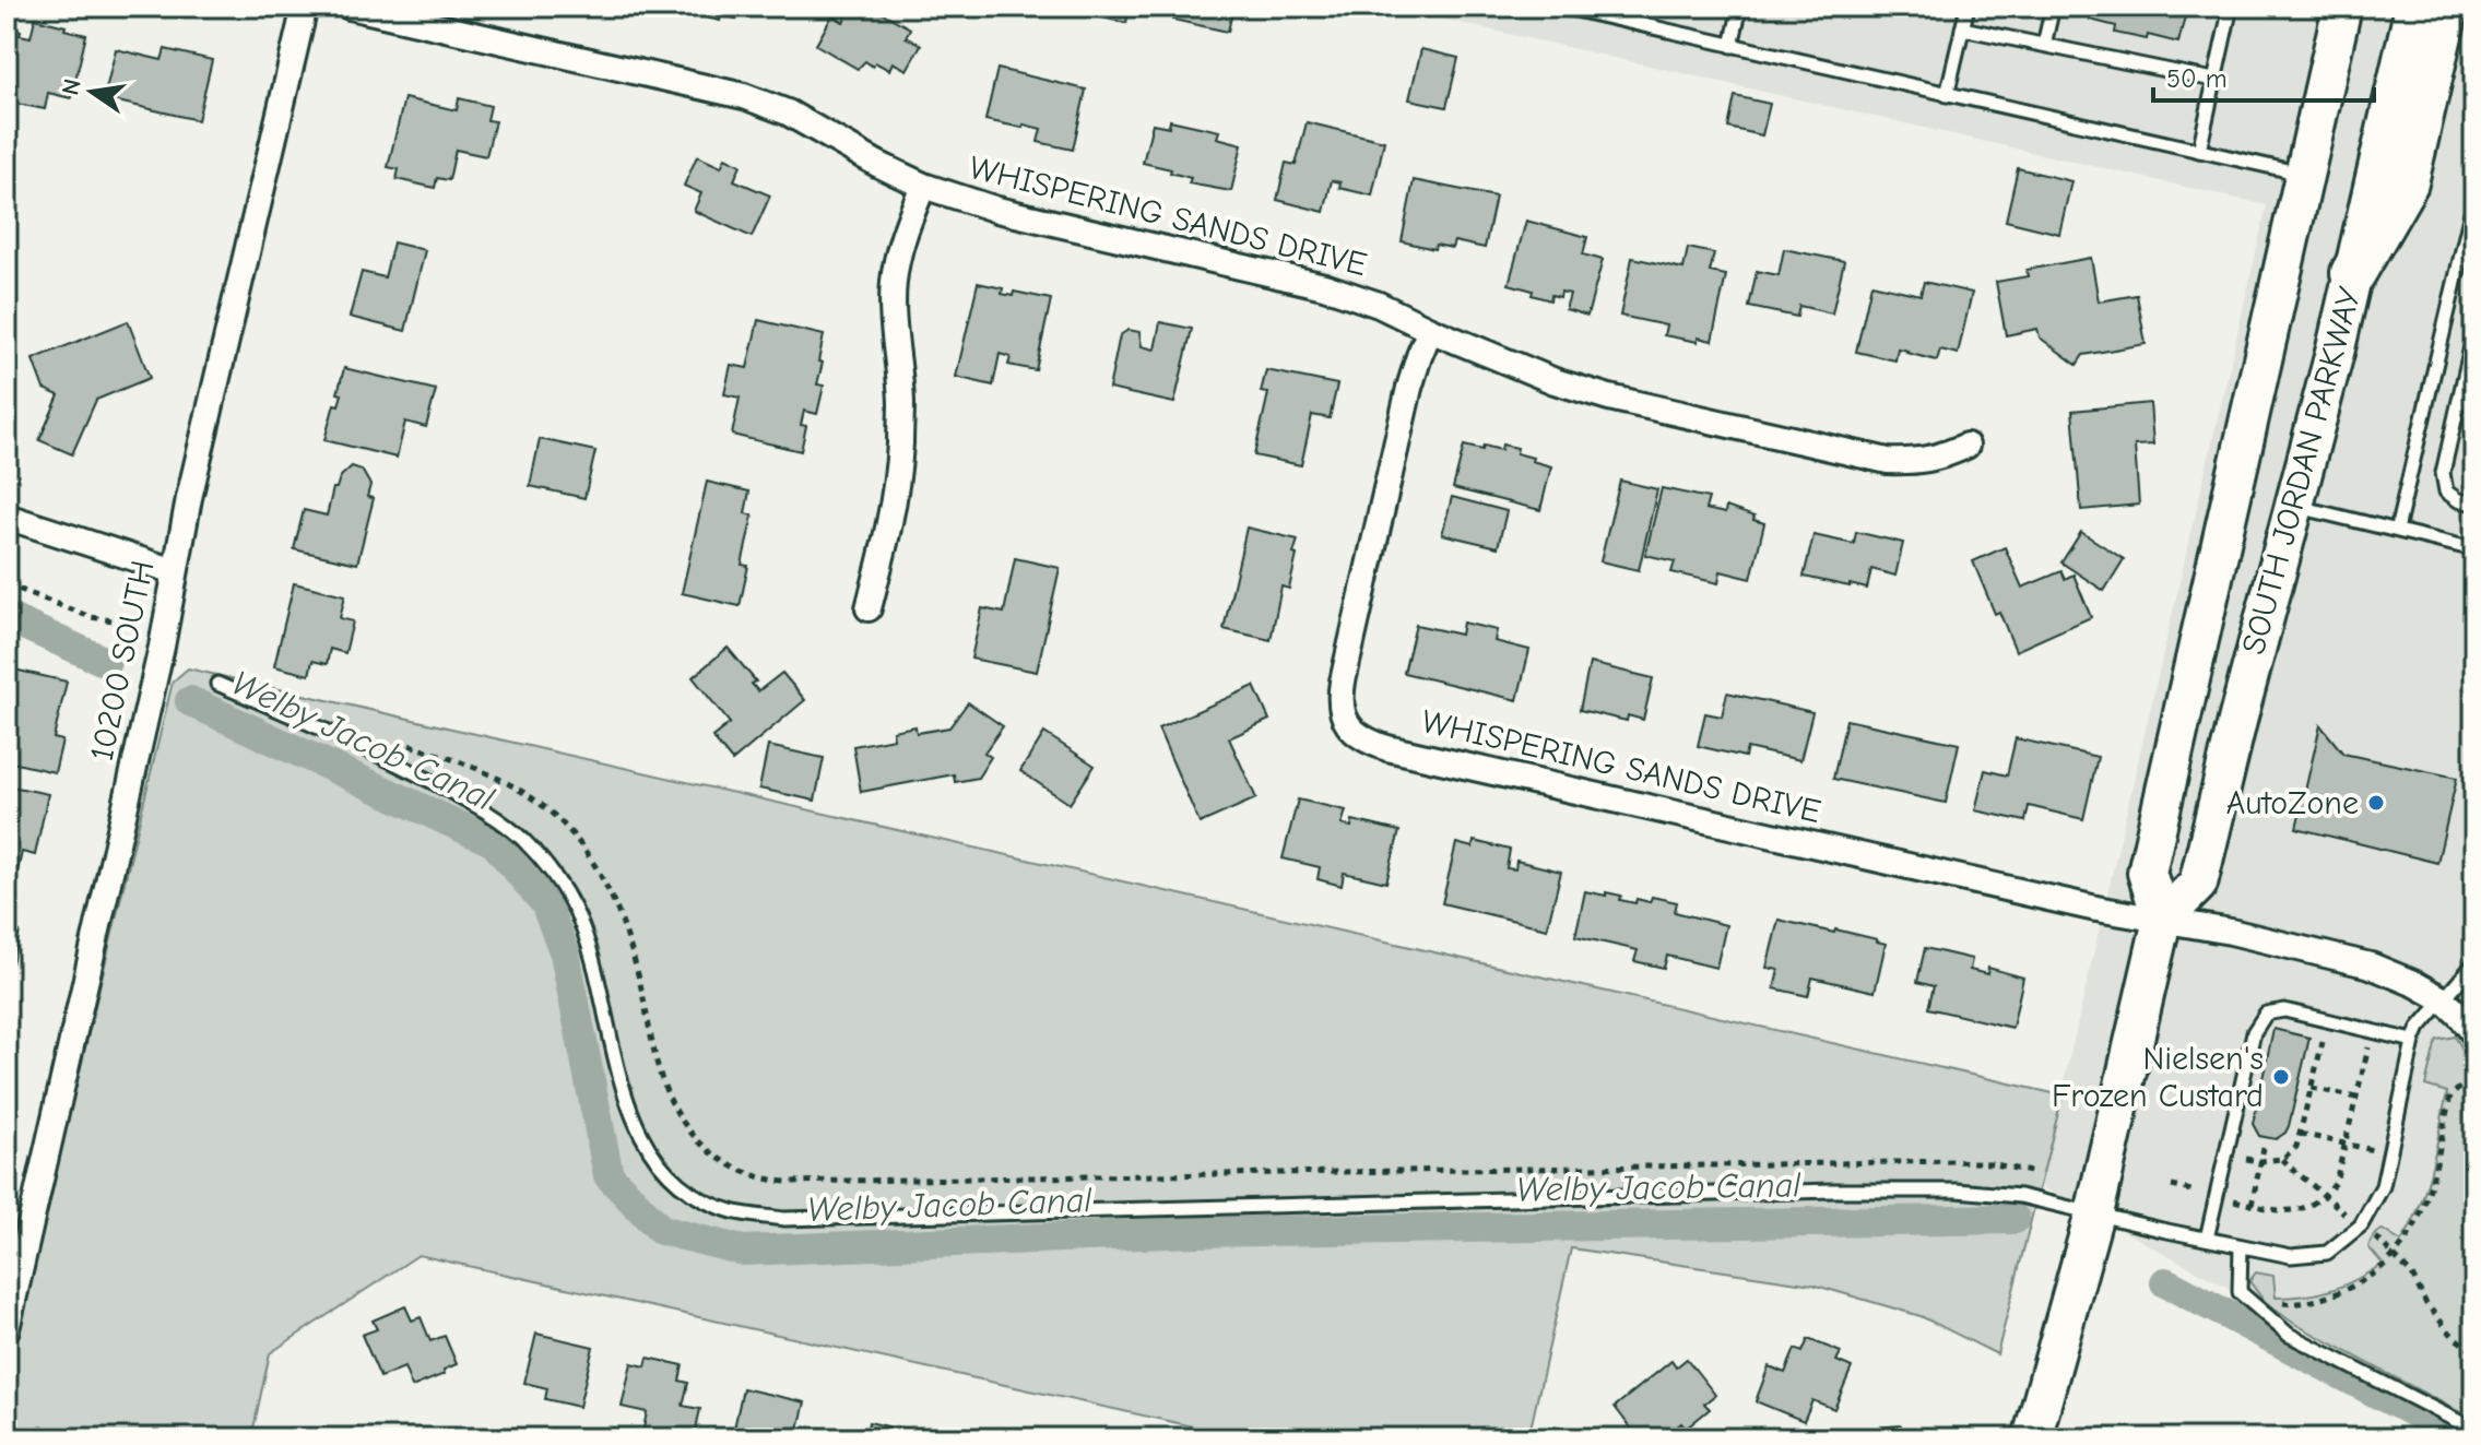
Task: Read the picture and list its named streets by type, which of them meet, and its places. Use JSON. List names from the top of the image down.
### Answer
{
  "streets": {
    "main road": ["SOUTH JORDAN PARKWAY"],
    "street": ["WHISPERING SANDS DRIVE", "10200 SOUTH"]
  },
  "crossings": [
    ["WHISPERING SANDS DRIVE", "SOUTH JORDAN PARKWAY"]
  ],
  "water": ["Welby Jacob Canal"],
  "places": ["AutoZone", "Nielsen's Frozen Custard"],
  "scale_bar": "50 m",
  "north": "left"
}
